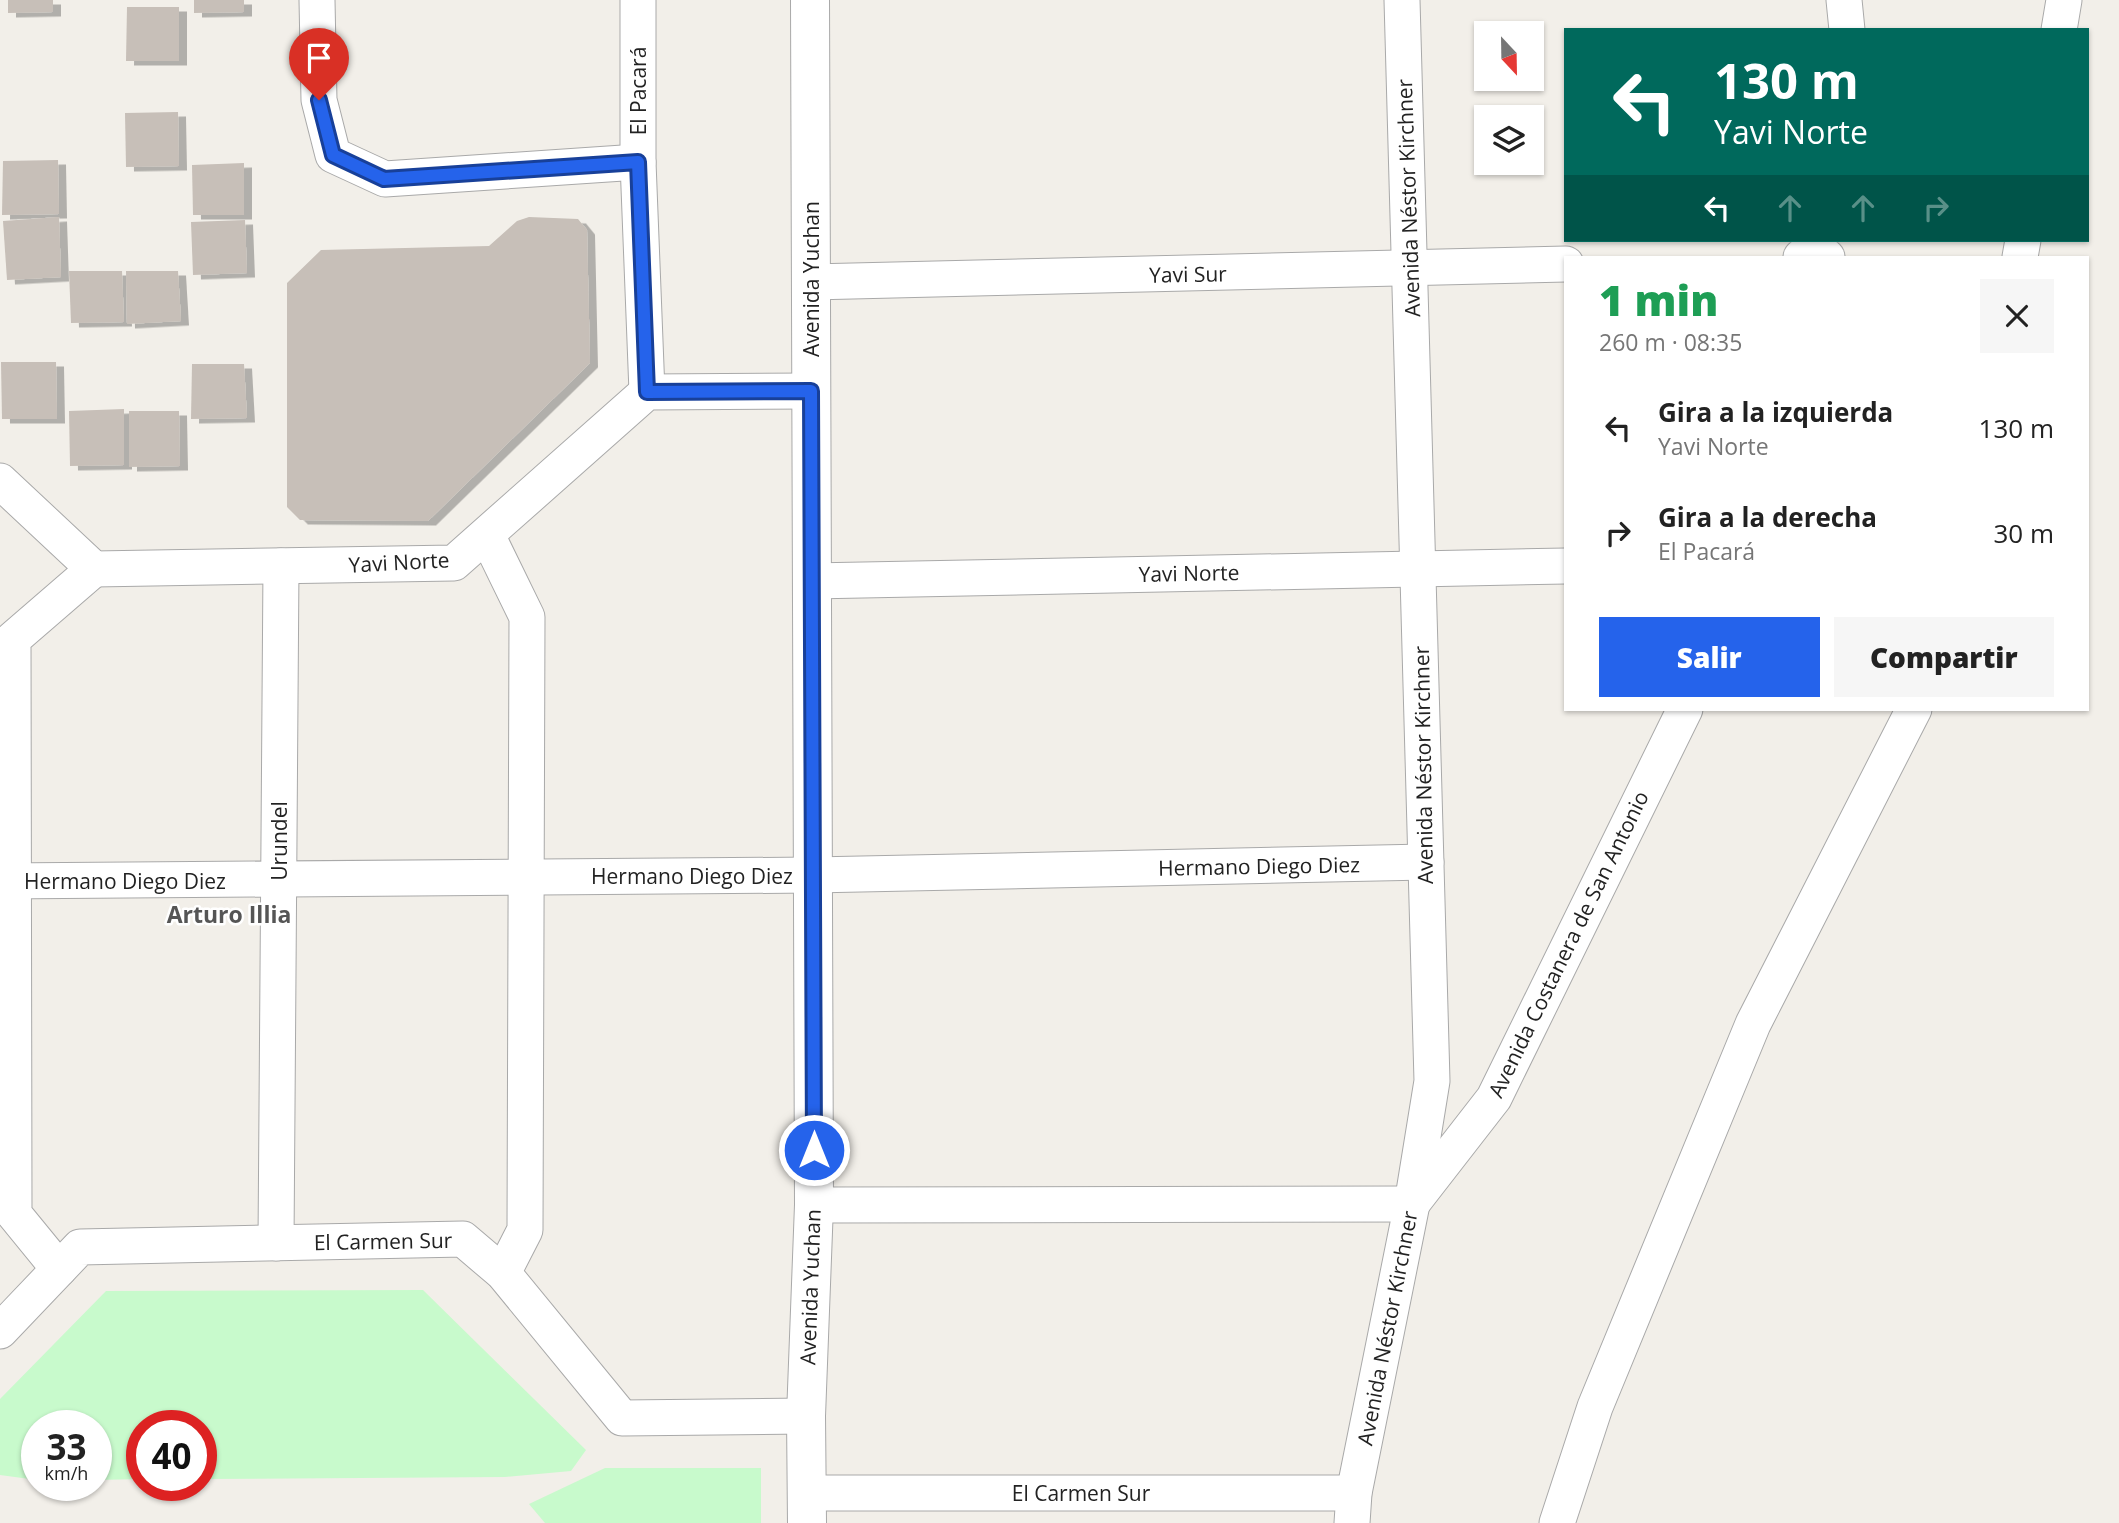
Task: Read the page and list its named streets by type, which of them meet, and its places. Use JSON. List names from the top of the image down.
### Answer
{
  "streets": {
    "street": [
      "El Pacará",
      "Avenida Néstor Kirchner",
      "Yavi Sur",
      "Avenida Yuchan",
      "Yavi Norte",
      "Urundel",
      "Hermano Diego Diez",
      "Avenida Costanera de San Antonio",
      "El Carmen Sur"
    ]
  },
  "crossings": [
    ["El Pacará", "Yavi Norte"],
    ["Avenida Néstor Kirchner", "Yavi Sur"],
    ["Avenida Néstor Kirchner", "Yavi Norte"],
    ["Avenida Néstor Kirchner", "Hermano Diego Diez"],
    ["Avenida Néstor Kirchner", "Avenida Costanera de San Antonio"],
    ["Avenida Néstor Kirchner", "El Carmen Sur"],
    ["Yavi Sur", "Avenida Yuchan"],
    ["Avenida Yuchan", "Yavi Norte"],
    ["Avenida Yuchan", "Hermano Diego Diez"],
    ["Avenida Yuchan", "El Carmen Sur"],
    ["Yavi Norte", "Urundel"],
    ["Urundel", "Hermano Diego Diez"],
    ["Urundel", "El Carmen Sur"]
  ],
  "districts": ["Arturo Illia"],
  "north": "bottom",
  "page": {
    "turn": ["130 m", "Yavi Norte"],
    "heading": ["1 min", "260 m · 08:35"],
    "list": [
      {
        "name": "Gira a la izquierda",
        "note": "Yavi Norte",
        "value": "130 m"
      },
      {
        "name": "Gira a la derecha",
        "note": "El Pacará",
        "value": "30 m"
      }
    ],
    "buttons": ["Salir", "Compartir"],
    "speed": "33 km/h",
    "limit": "40"
  }
}
